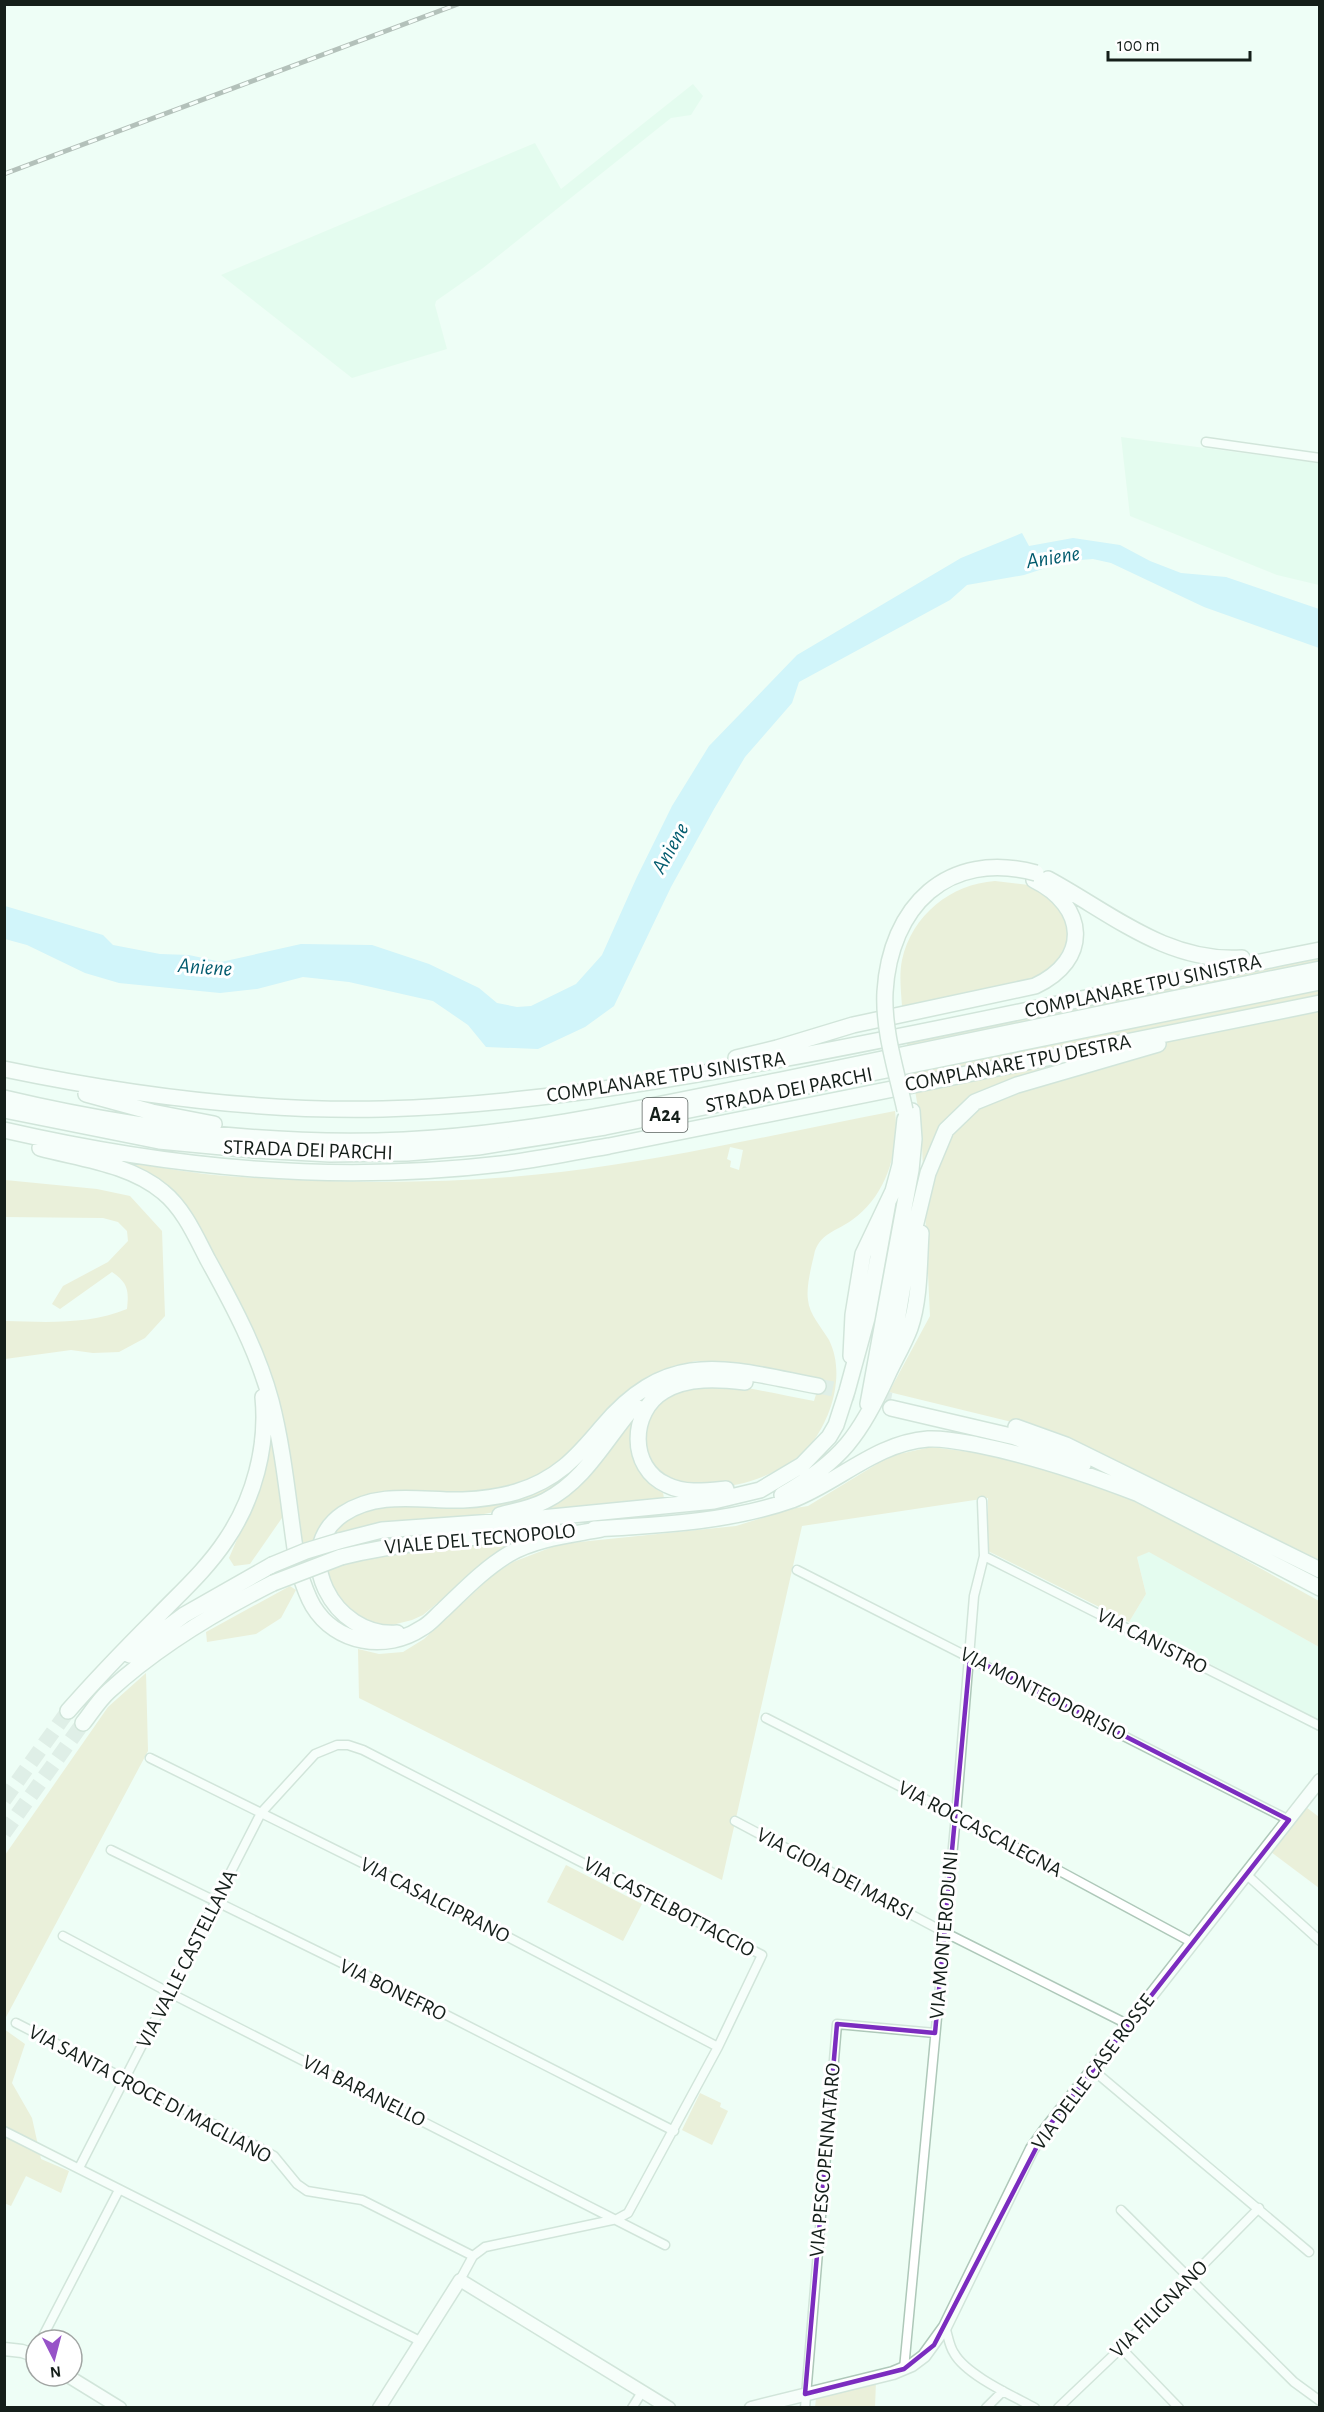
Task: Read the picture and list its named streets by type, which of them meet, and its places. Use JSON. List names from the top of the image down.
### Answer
{
  "streets": {
    "highway": [
      "COMPLANARE TPU SINISTRA",
      "COMPLANARE TPU DESTRA",
      "STRADA DEI PARCHI",
      "A24",
      "VIALE DEL TECNOPOLO"
    ],
    "street": [
      "VIA CANISTRO",
      "VIA MONTEODORISIO",
      "VIA ROCCASCALEGNA",
      "VIA GIOIA DEI MARSI",
      "VIA CASALCIPRANO",
      "VIA CASTELBOTTACCIO",
      "VIA MONTERODUNI",
      "VIA VALLE CASTELLANA",
      "VIA BONEFRO",
      "VIA DELLE CASE ROSSE",
      "VIA BARANELLO",
      "VIA SANTA CROCE DI MAGLIANO",
      "VIA PESCOPENNATARO",
      "VIA FILIGNANO"
    ]
  },
  "crossings": [
    ["VIA CANISTRO", "VIA MONTERODUNI"],
    ["VIA MONTEODORISIO", "VIA MONTERODUNI"],
    ["VIA MONTEODORISIO", "VIA DELLE CASE ROSSE"],
    ["VIA ROCCASCALEGNA", "VIA MONTERODUNI"],
    ["VIA ROCCASCALEGNA", "VIA DELLE CASE ROSSE"],
    ["VIA GIOIA DEI MARSI", "VIA MONTERODUNI"],
    ["VIA GIOIA DEI MARSI", "VIA DELLE CASE ROSSE"],
    ["VIA CASALCIPRANO", "VIA CASTELBOTTACCIO"],
    ["VIA CASALCIPRANO", "VIA VALLE CASTELLANA"],
    ["VIA CASTELBOTTACCIO", "VIA VALLE CASTELLANA"],
    ["VIA CASTELBOTTACCIO", "VIA BONEFRO"],
    ["VIA CASTELBOTTACCIO", "VIA BARANELLO"],
    ["VIA MONTERODUNI", "VIA DELLE CASE ROSSE"],
    ["VIA MONTERODUNI", "VIA PESCOPENNATARO"],
    ["VIA VALLE CASTELLANA", "VIA BONEFRO"],
    ["VIA VALLE CASTELLANA", "VIA BARANELLO"],
    ["VIA VALLE CASTELLANA", "VIA SANTA CROCE DI MAGLIANO"],
    ["VIA DELLE CASE ROSSE", "VIA PESCOPENNATARO"]
  ],
  "water": ["Aniene"],
  "scale_bar": "100 m",
  "north": "bottom"
}
